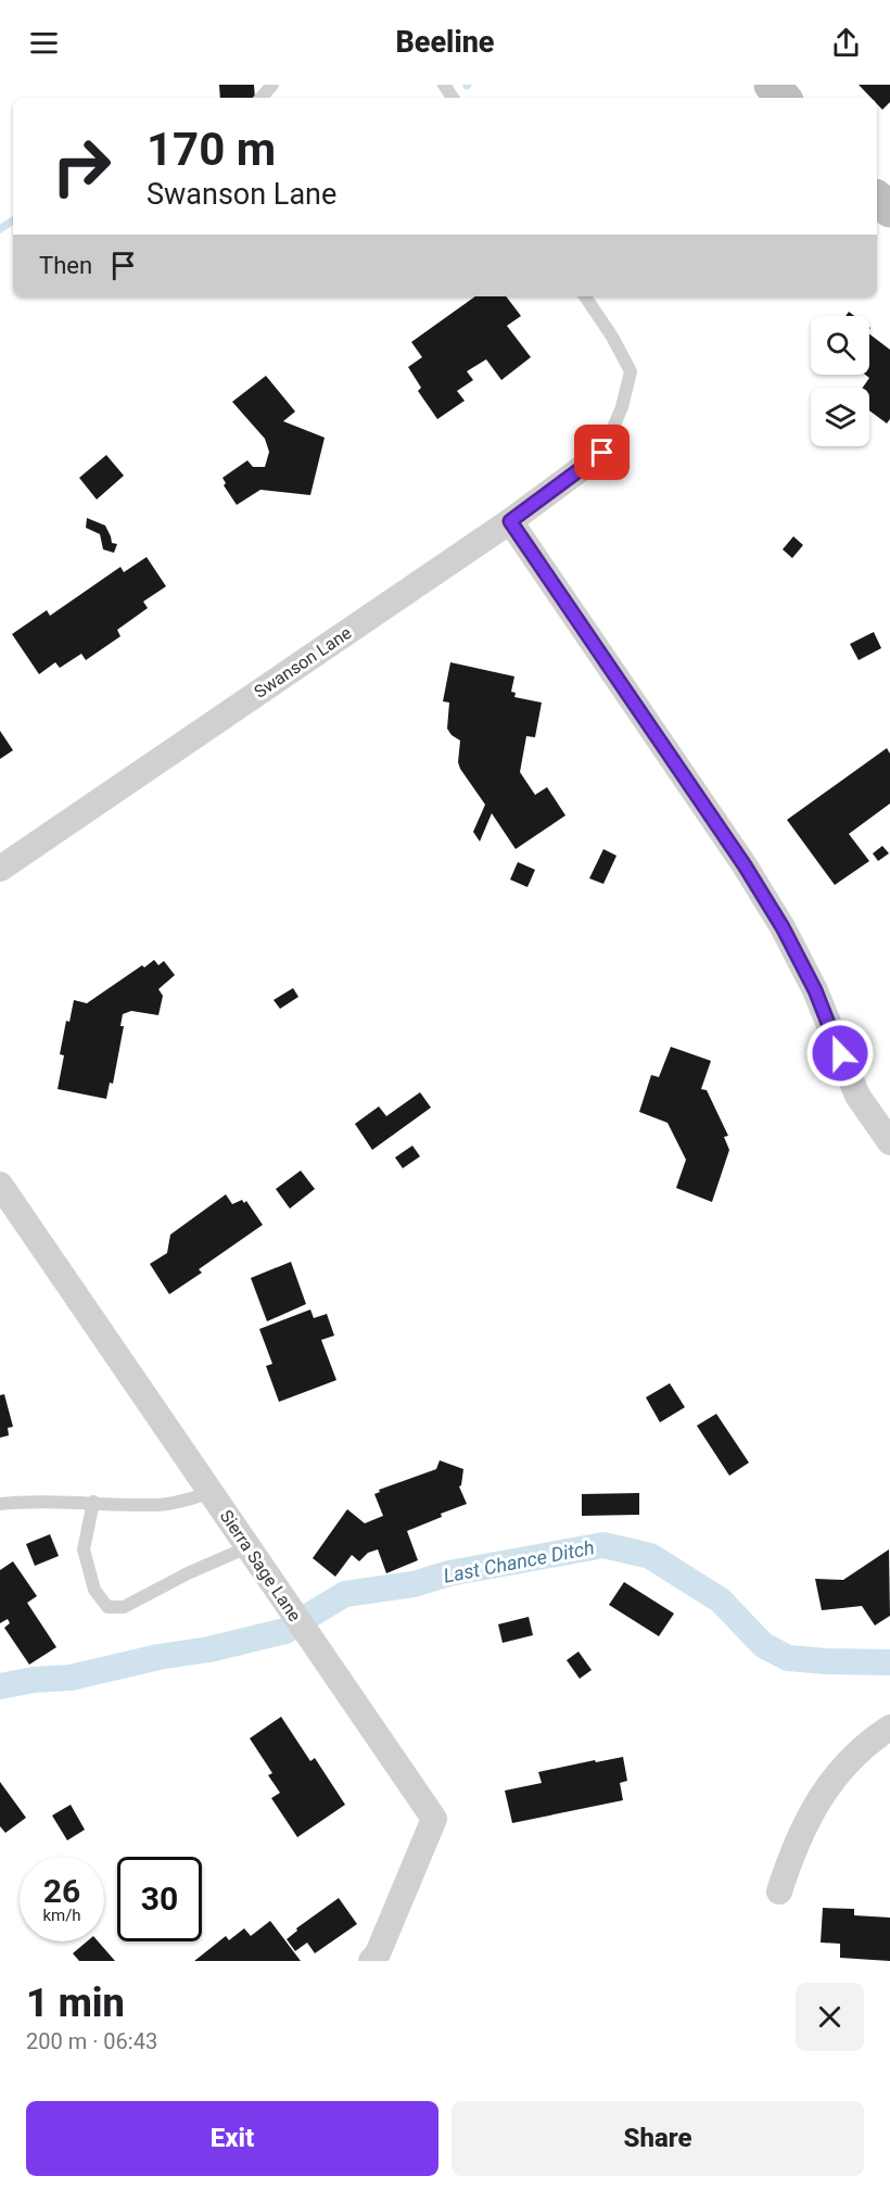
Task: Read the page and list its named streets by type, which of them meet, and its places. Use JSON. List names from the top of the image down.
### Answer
{
  "streets": {
    "street": ["Swanson Lane", "Sierra Sage Lane"]
  },
  "water": ["Last Chance Ditch"],
  "page": {
    "header": "Beeline",
    "turn": ["170 m", "Swanson Lane"],
    "then": "Then",
    "speed": "26 km/h",
    "limit": "30",
    "heading": ["1 min", "200 m · 06:43"],
    "buttons": ["Exit", "Share"]
  }
}
